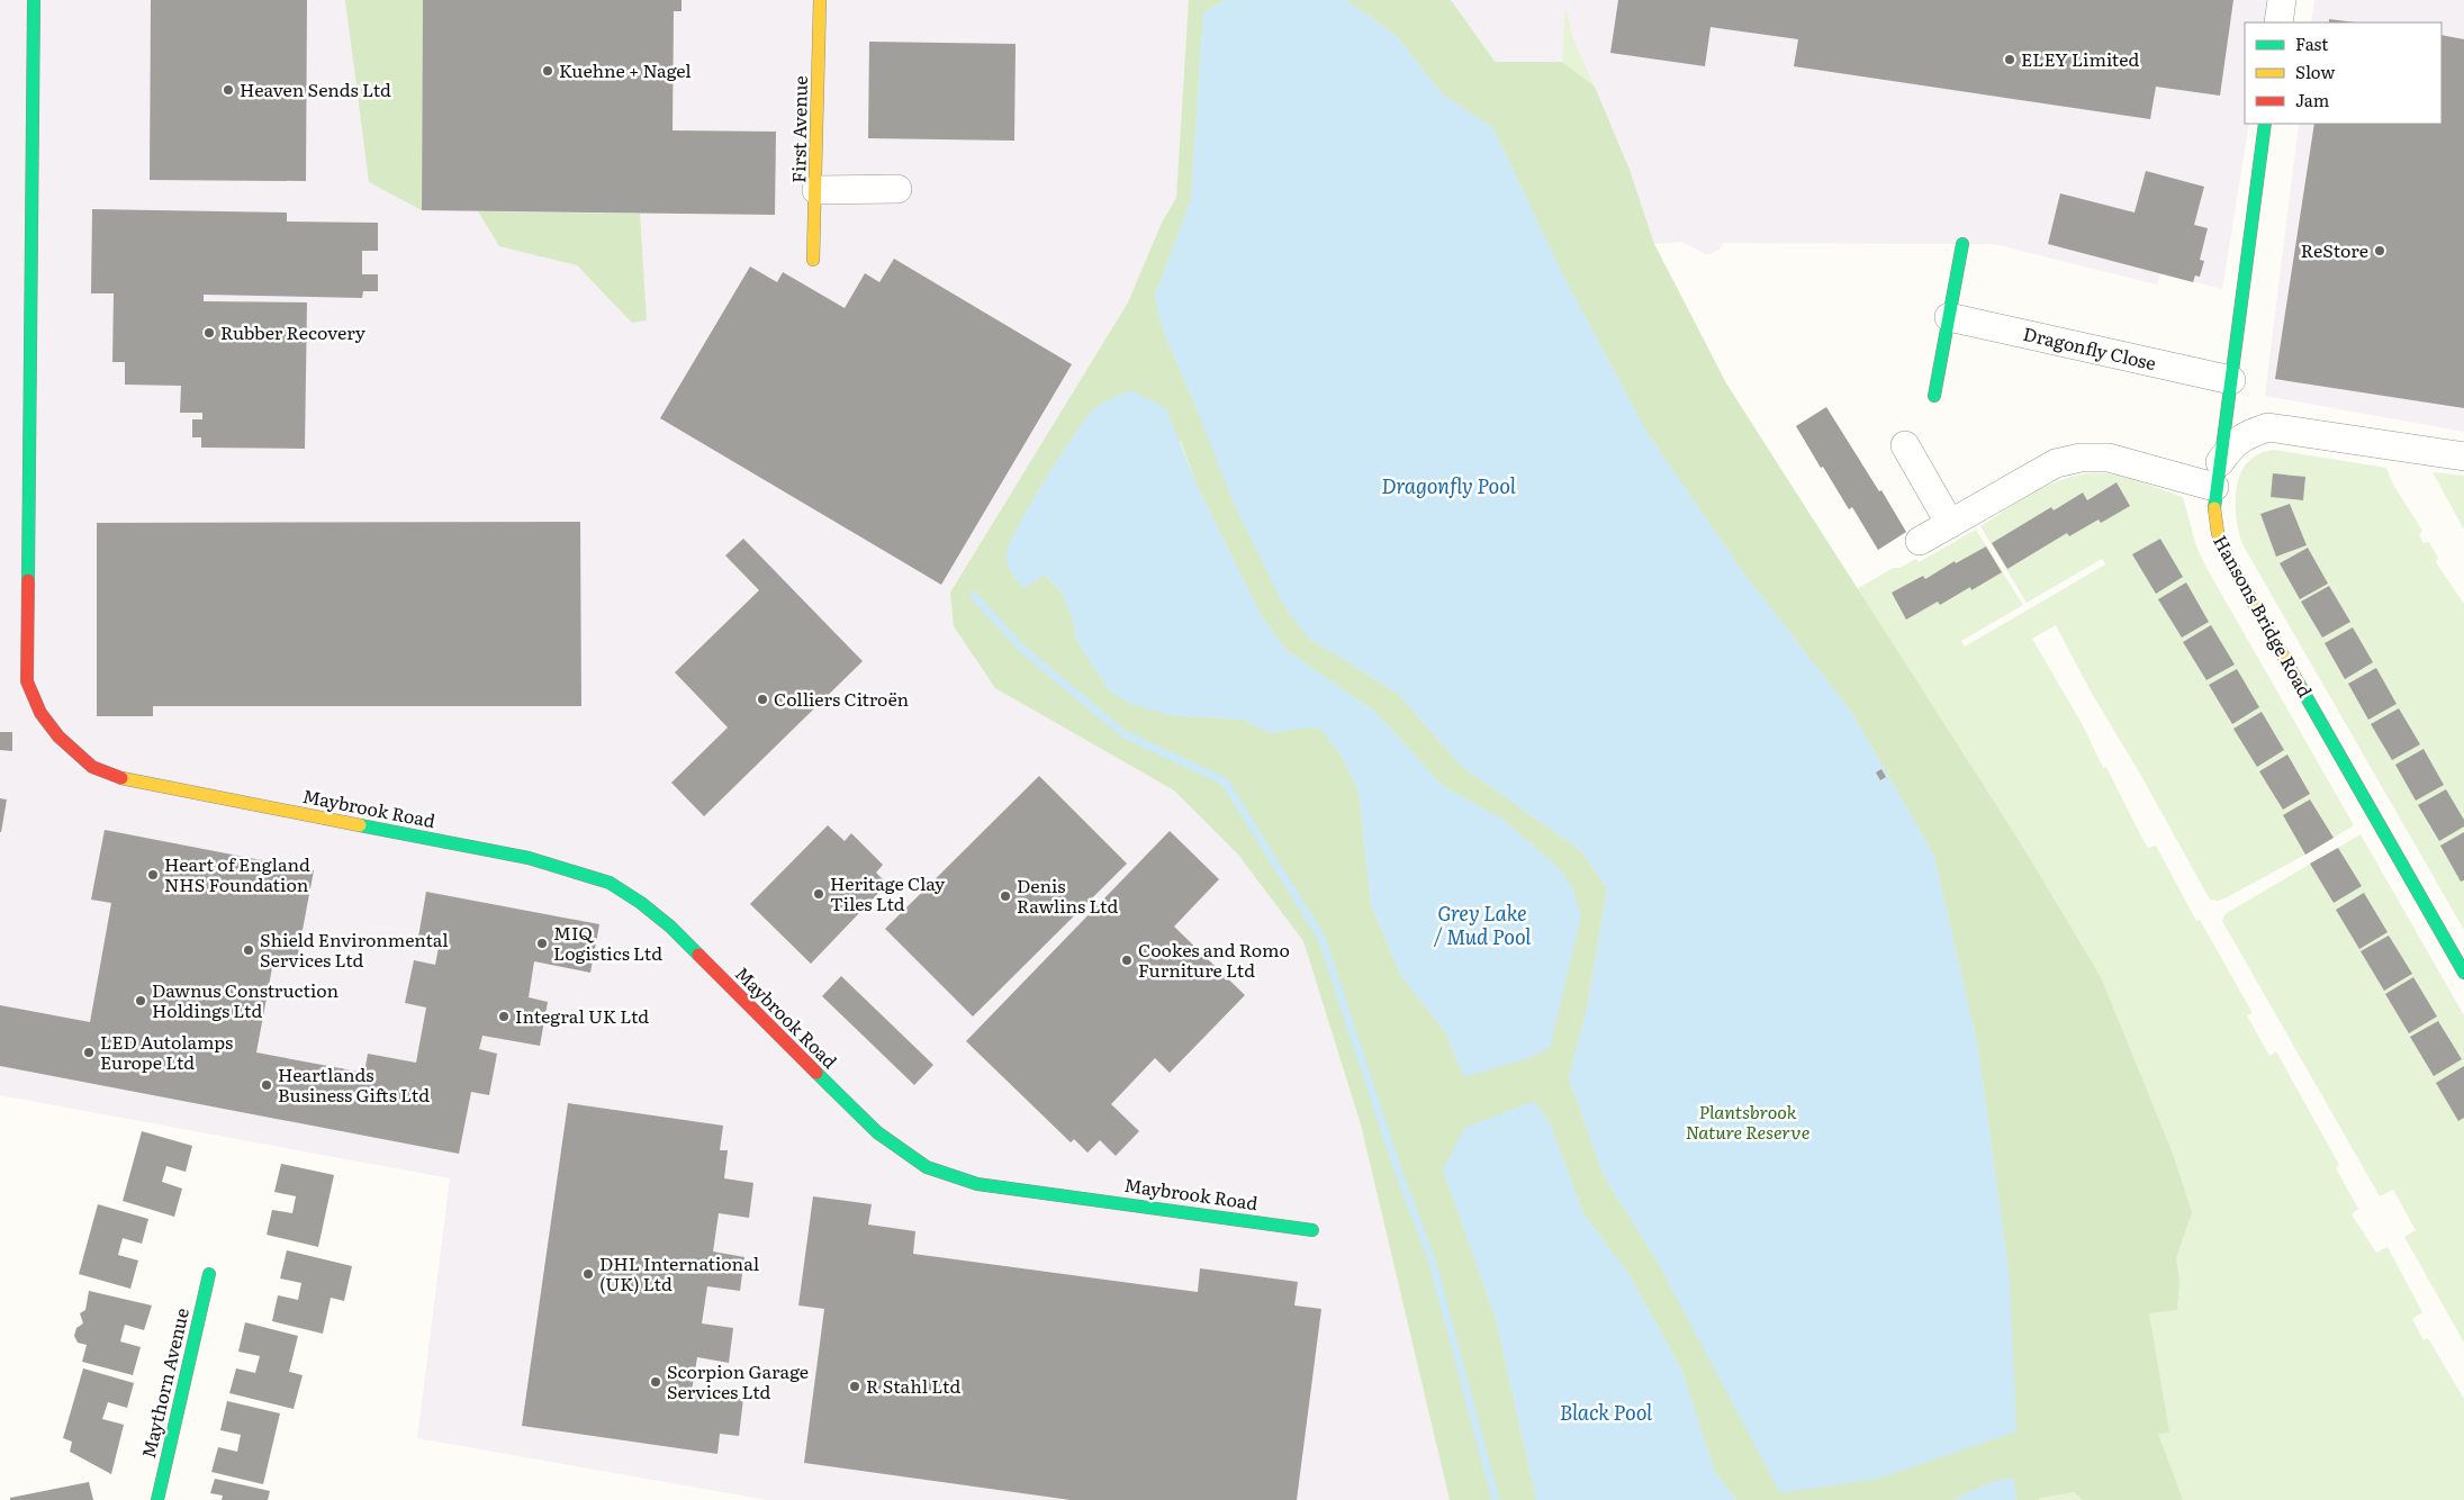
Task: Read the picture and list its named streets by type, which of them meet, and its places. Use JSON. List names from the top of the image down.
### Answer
{
  "streets": {
    "street": [
      "First Avenue",
      "Dragonfly Close",
      "Hansons Bridge Road",
      "Maybrook Road",
      "Maythorn Avenue"
    ]
  },
  "crossings": [
    ["Dragonfly Close", "Hansons Bridge Road"]
  ],
  "water": ["Dragonfly Pool", "Grey Lake / Mud Pool", "Black Pool"],
  "parks": ["Plantsbrook Nature Reserve"],
  "places": [
    "ELEY Limited",
    "Kuehne + Nagel",
    "Heaven Sends Ltd",
    "ReStore",
    "Rubber Recovery",
    "Colliers Citroën",
    "Heart of England NHS Foundation",
    "Heritage Clay Tiles Ltd",
    "Denis Rawlins Ltd",
    "MIQ Logistics Ltd",
    "Shield Environmental Services Ltd",
    "Cookes and Romo Furniture Ltd",
    "Dawnus Construction Holdings Ltd",
    "Integral UK Ltd",
    "LED Autolamps Europe Ltd",
    "Heartlands Business Gifts Ltd",
    "DHL International (UK) Ltd",
    "Scorpion Garage Services Ltd",
    "R Stahl Ltd"
  ],
  "legend": ["Fast", "Slow", "Jam"]
}
